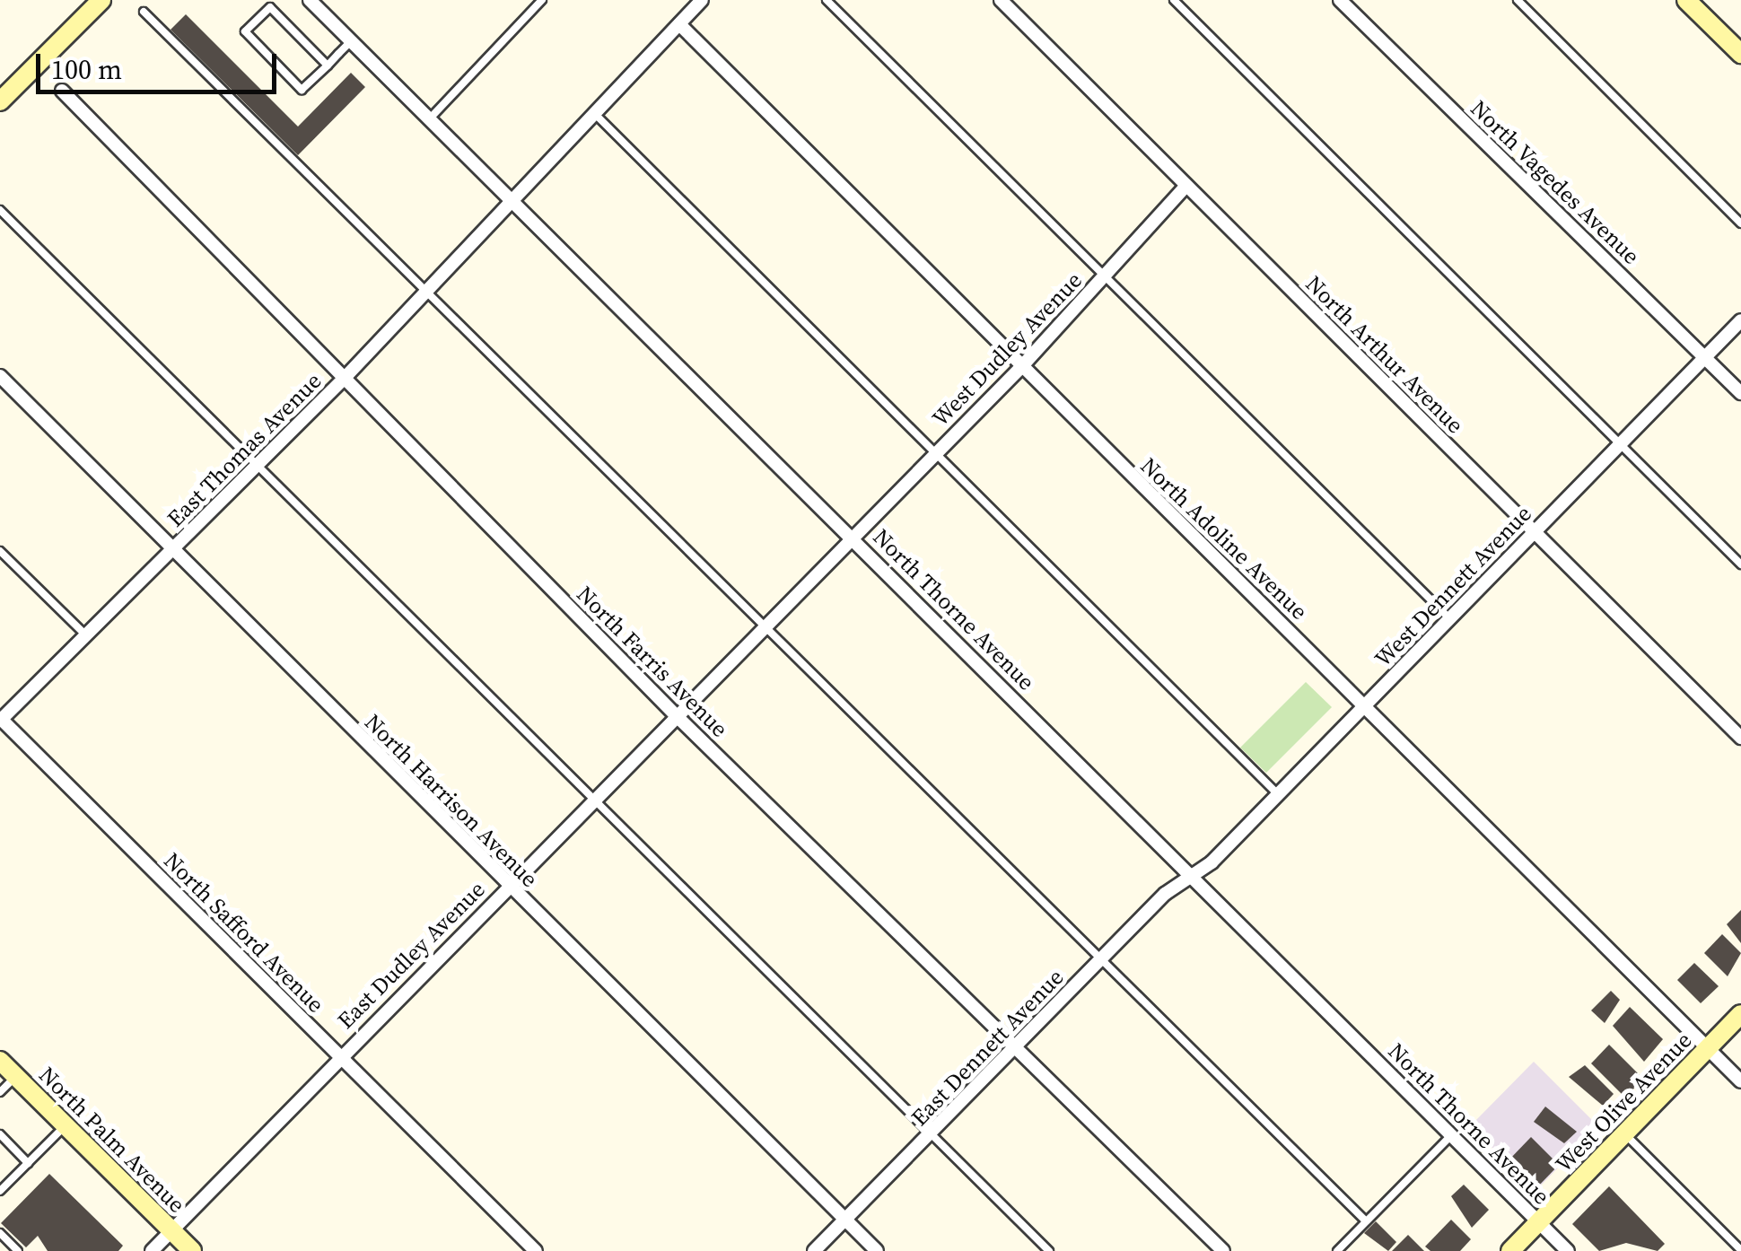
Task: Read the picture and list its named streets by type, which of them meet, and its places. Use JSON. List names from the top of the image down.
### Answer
{
  "streets": {
    "main road": ["West Olive Avenue", "North Palm Avenue"],
    "street": [
      "North Vagedes Avenue",
      "West Dudley Avenue",
      "North Arthur Avenue",
      "East Thomas Avenue",
      "North Adoline Avenue",
      "West Dennett Avenue",
      "North Thorne Avenue",
      "North Farris Avenue",
      "North Harrison Avenue",
      "North Safford Avenue",
      "East Dudley Avenue",
      "East Dennett Avenue"
    ]
  },
  "crossings": [
    ["North Vagedes Avenue", "West Dennett Avenue"],
    ["West Dudley Avenue", "North Arthur Avenue"],
    ["West Dudley Avenue", "North Adoline Avenue"],
    ["West Dudley Avenue", "North Thorne Avenue"],
    ["West Dudley Avenue", "East Dudley Avenue"],
    ["North Arthur Avenue", "West Dennett Avenue"],
    ["East Thomas Avenue", "North Adoline Avenue"],
    ["East Thomas Avenue", "North Thorne Avenue"],
    ["East Thomas Avenue", "North Farris Avenue"],
    ["East Thomas Avenue", "North Harrison Avenue"],
    ["East Thomas Avenue", "North Safford Avenue"],
    ["North Adoline Avenue", "West Dennett Avenue"],
    ["North Adoline Avenue", "West Olive Avenue"],
    ["West Dennett Avenue", "North Thorne Avenue"],
    ["West Dennett Avenue", "East Dennett Avenue"],
    ["North Thorne Avenue", "East Dudley Avenue"],
    ["North Thorne Avenue", "East Dennett Avenue"],
    ["North Thorne Avenue", "West Olive Avenue"],
    ["North Farris Avenue", "East Dudley Avenue"],
    ["North Farris Avenue", "East Dennett Avenue"],
    ["North Harrison Avenue", "East Dudley Avenue"],
    ["North Harrison Avenue", "East Dennett Avenue"],
    ["North Safford Avenue", "East Dudley Avenue"],
    ["East Dudley Avenue", "North Palm Avenue"]
  ],
  "scale_bar": "100 m"
}
